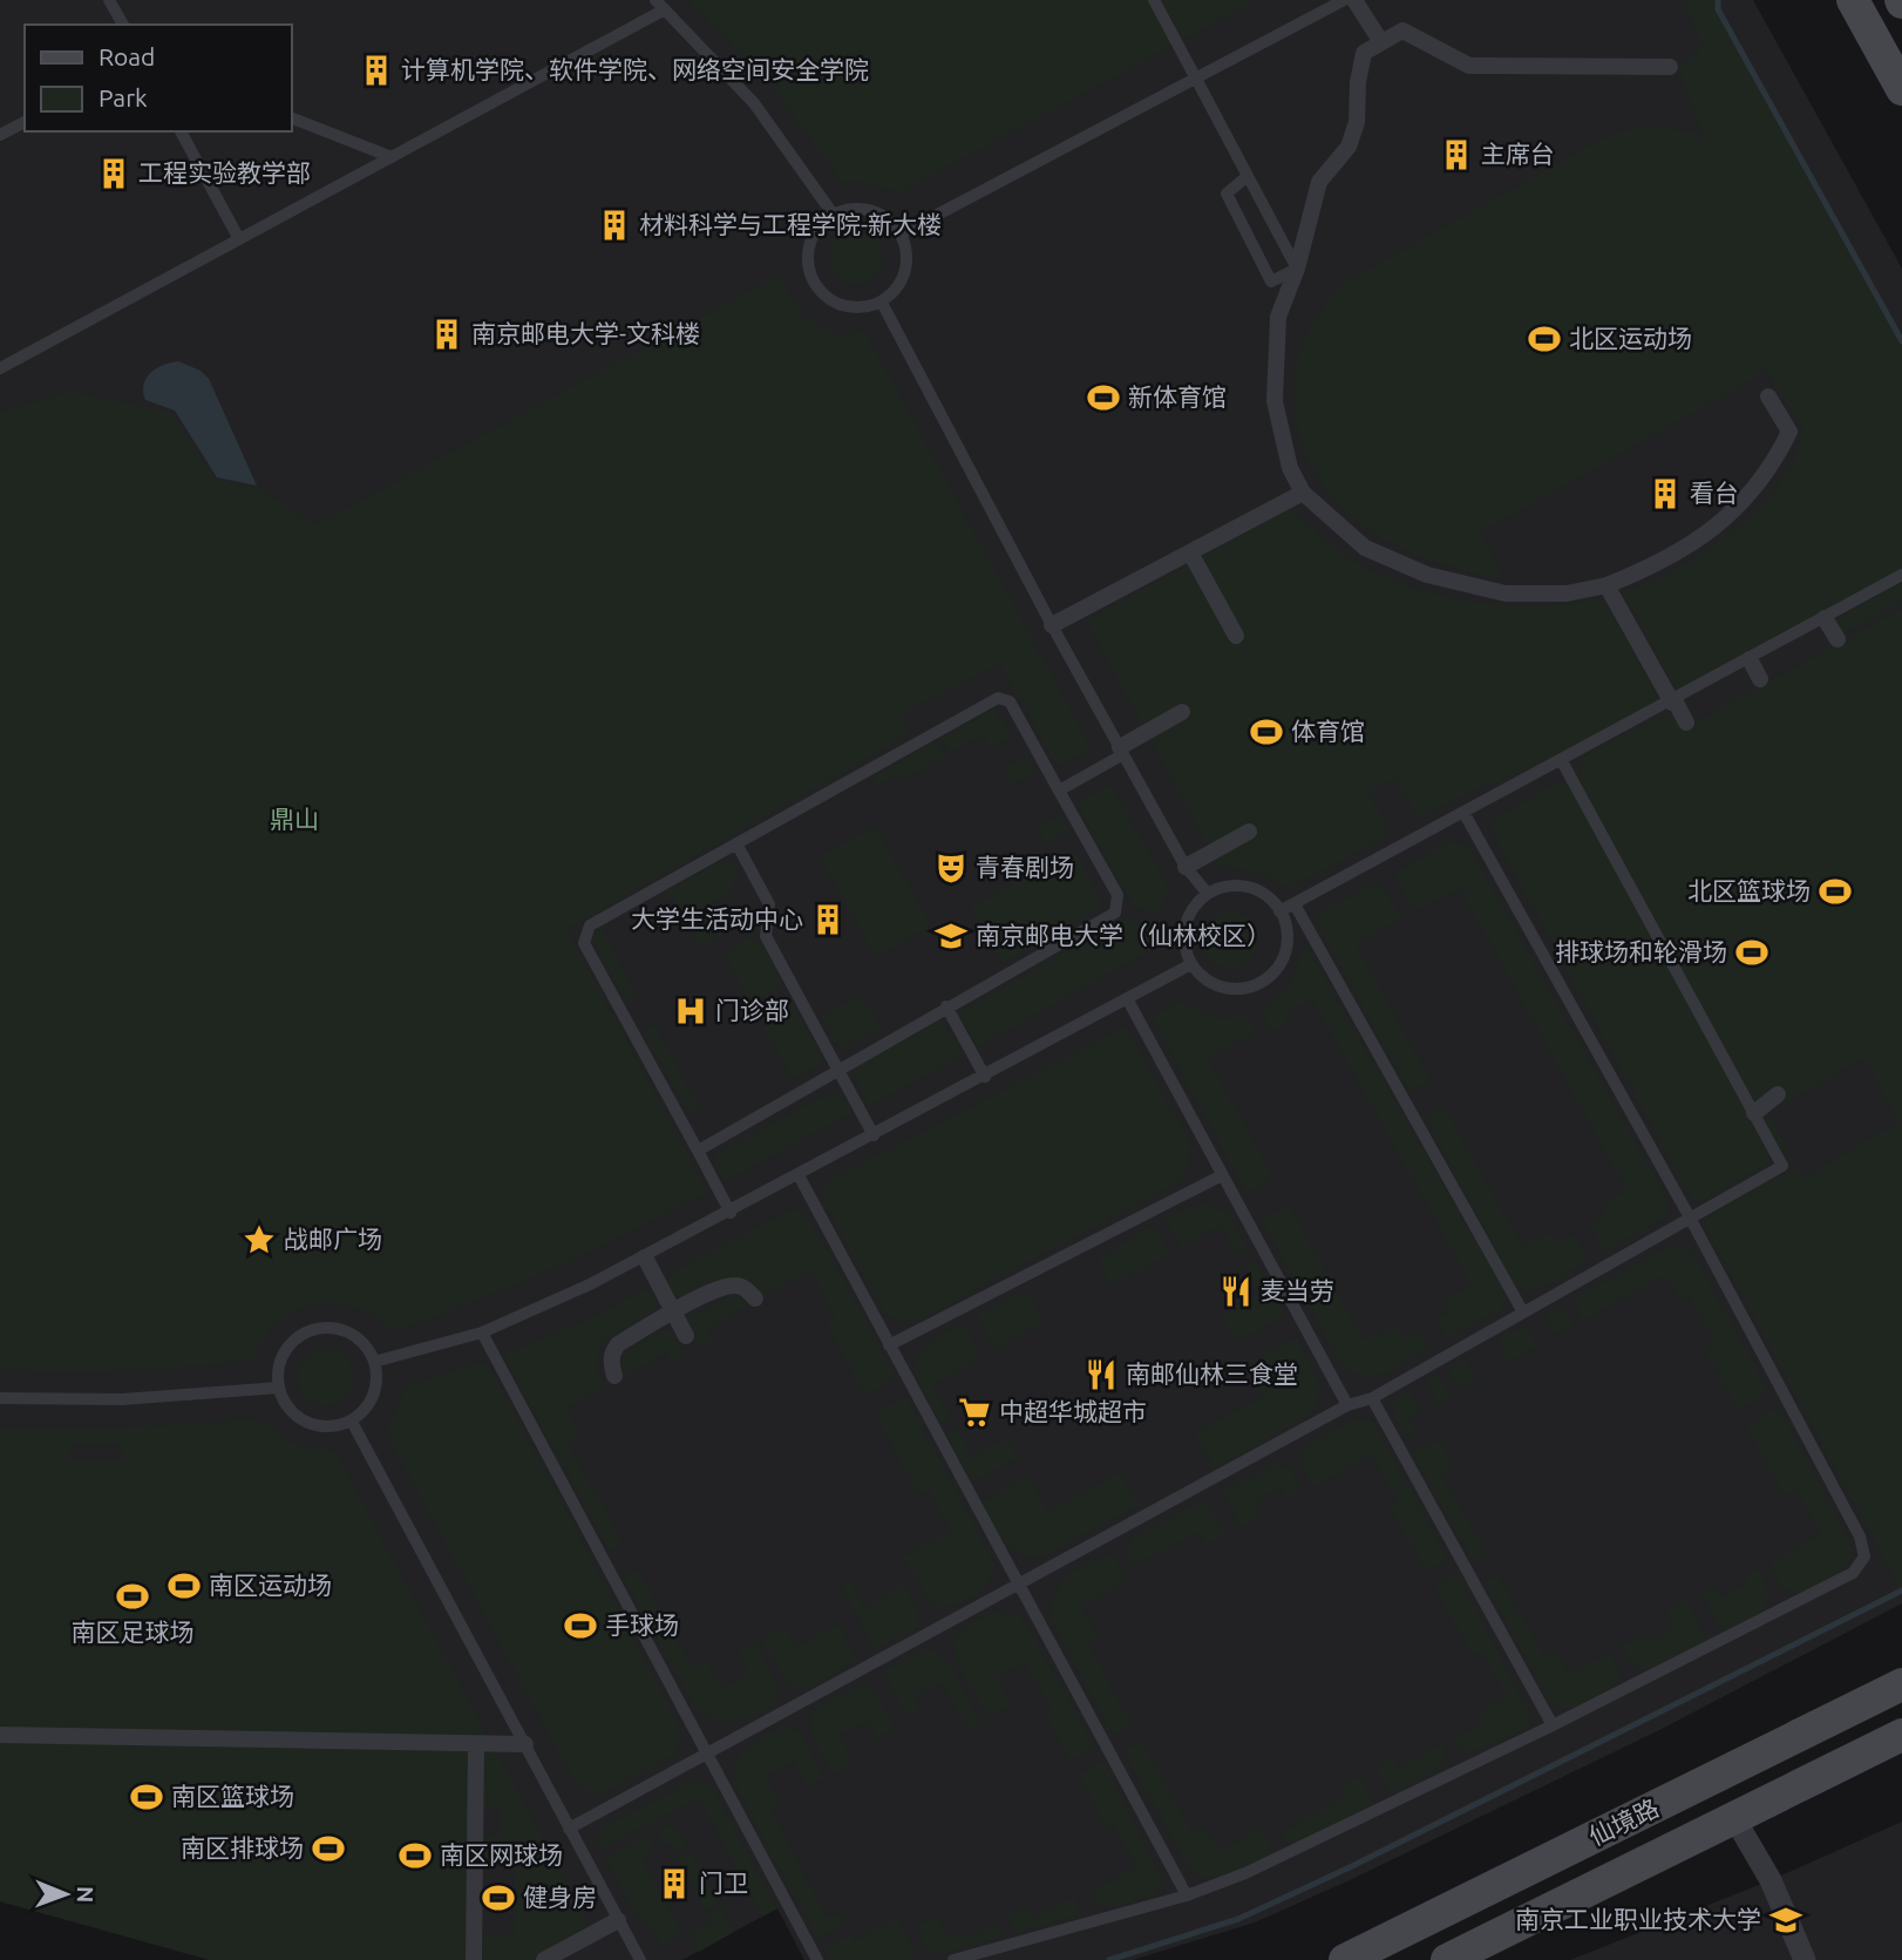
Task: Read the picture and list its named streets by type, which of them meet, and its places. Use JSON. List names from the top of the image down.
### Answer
{
  "streets": {
    "main road": ["仙境路"]
  },
  "parks": ["鼎山"],
  "places": {
    "building": [
      "计算机学院、软件学院、网络空间安全学院",
      "主席台",
      "工程实验教学部",
      "材料科学与工程学院-新大楼",
      "南京邮电大学-文科楼",
      "看台",
      "大学生活动中心",
      "门卫"
    ],
    "sports": [
      "北区运动场",
      "新体育馆",
      "体育馆",
      "北区篮球场",
      "排球场和轮滑场",
      "南区运动场",
      "南区足球场",
      "手球场",
      "南区篮球场",
      "南区排球场",
      "南区网球场",
      "健身房"
    ],
    "theatre": ["青春剧场"],
    "school or university": ["南京邮电大学（仙林校区）", "南京工业职业技术大学"],
    "hospital": ["门诊部"],
    "place": ["战邮广场"],
    "restaurant": ["麦当劳", "南邮仙林三食堂"],
    "supermarket": ["中超华城超市"]
  },
  "legend": ["Road", "Park"],
  "north": "right"
}
